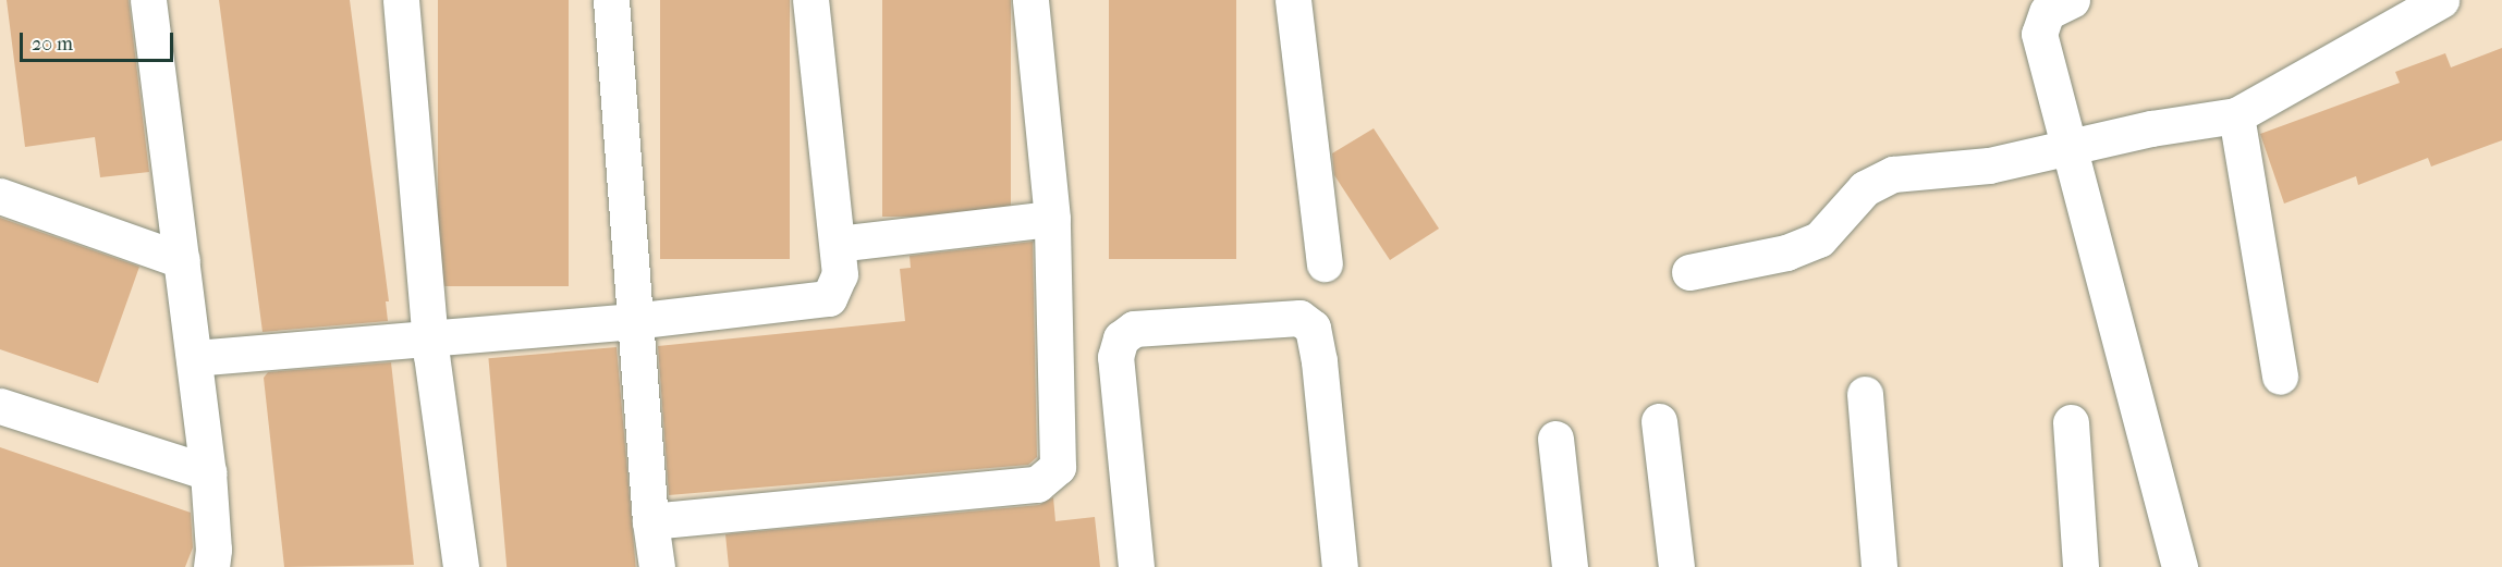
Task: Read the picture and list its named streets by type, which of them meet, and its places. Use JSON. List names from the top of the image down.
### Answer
{
  "scale_bar": "20 m"
}
